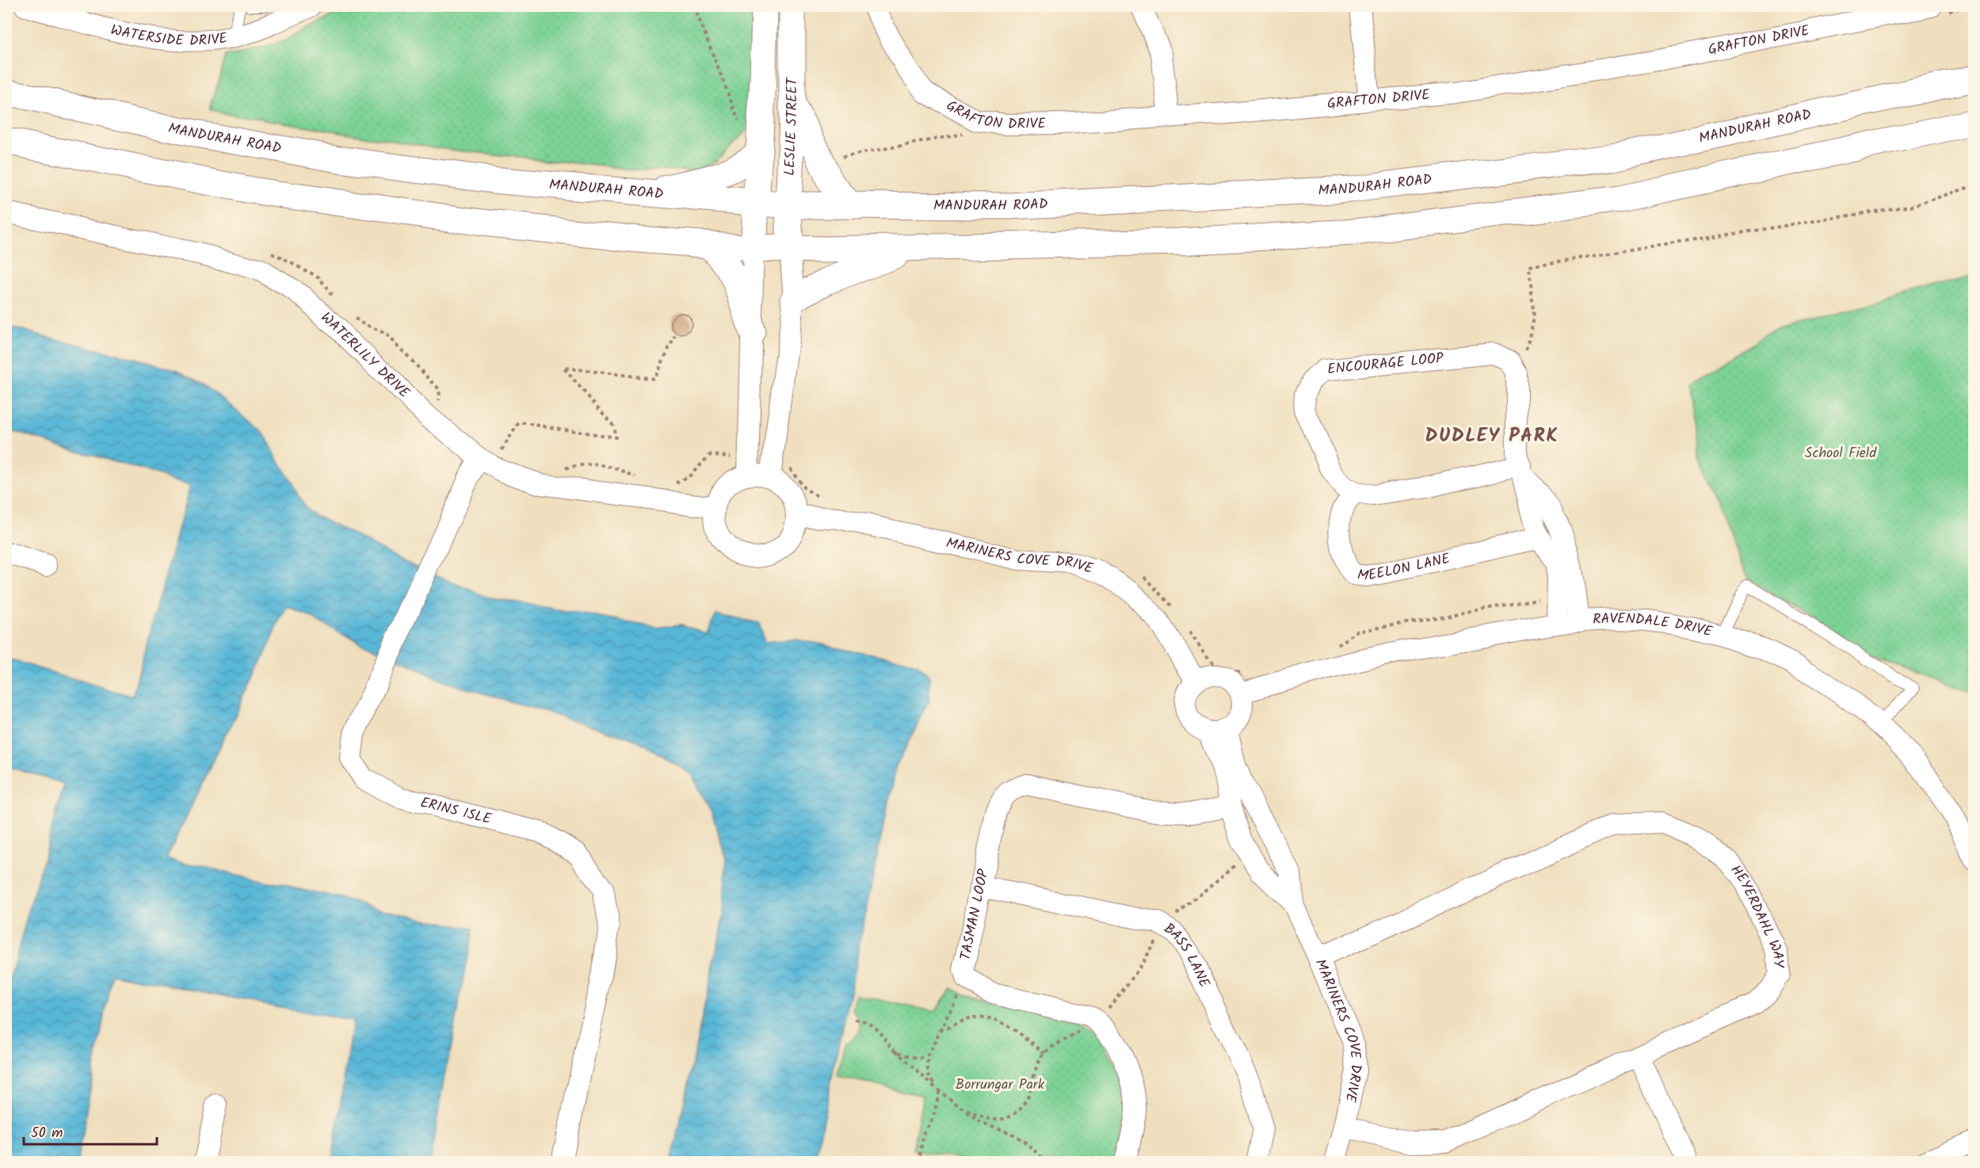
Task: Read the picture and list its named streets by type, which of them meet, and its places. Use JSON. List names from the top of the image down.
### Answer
{
  "streets": {
    "main road": ["MANDURAH ROAD", "LESLIE STREET"],
    "street": [
      "WATERSIDE DRIVE",
      "GRAFTON DRIVE",
      "WATERLILY DRIVE",
      "ENCOURAGE LOOP",
      "MARINERS COVE DRIVE",
      "MEELON LANE",
      "RAVENDALE DRIVE",
      "ERINS ISLE",
      "TASMAN LOOP",
      "HEYERDAHL WAY",
      "BASS LANE"
    ]
  },
  "crossings": [
    ["MANDURAH ROAD", "LESLIE STREET"],
    ["WATERLILY DRIVE", "MARINERS COVE DRIVE"],
    ["WATERLILY DRIVE", "ERINS ISLE"],
    ["ENCOURAGE LOOP", "MEELON LANE"],
    ["ENCOURAGE LOOP", "RAVENDALE DRIVE"],
    ["MARINERS COVE DRIVE", "RAVENDALE DRIVE"],
    ["MARINERS COVE DRIVE", "TASMAN LOOP"],
    ["MARINERS COVE DRIVE", "HEYERDAHL WAY"],
    ["TASMAN LOOP", "BASS LANE"]
  ],
  "districts": ["DUDLEY PARK"],
  "parks": ["School Field", "Borrungar Park"],
  "scale_bar": "50 m"
}
